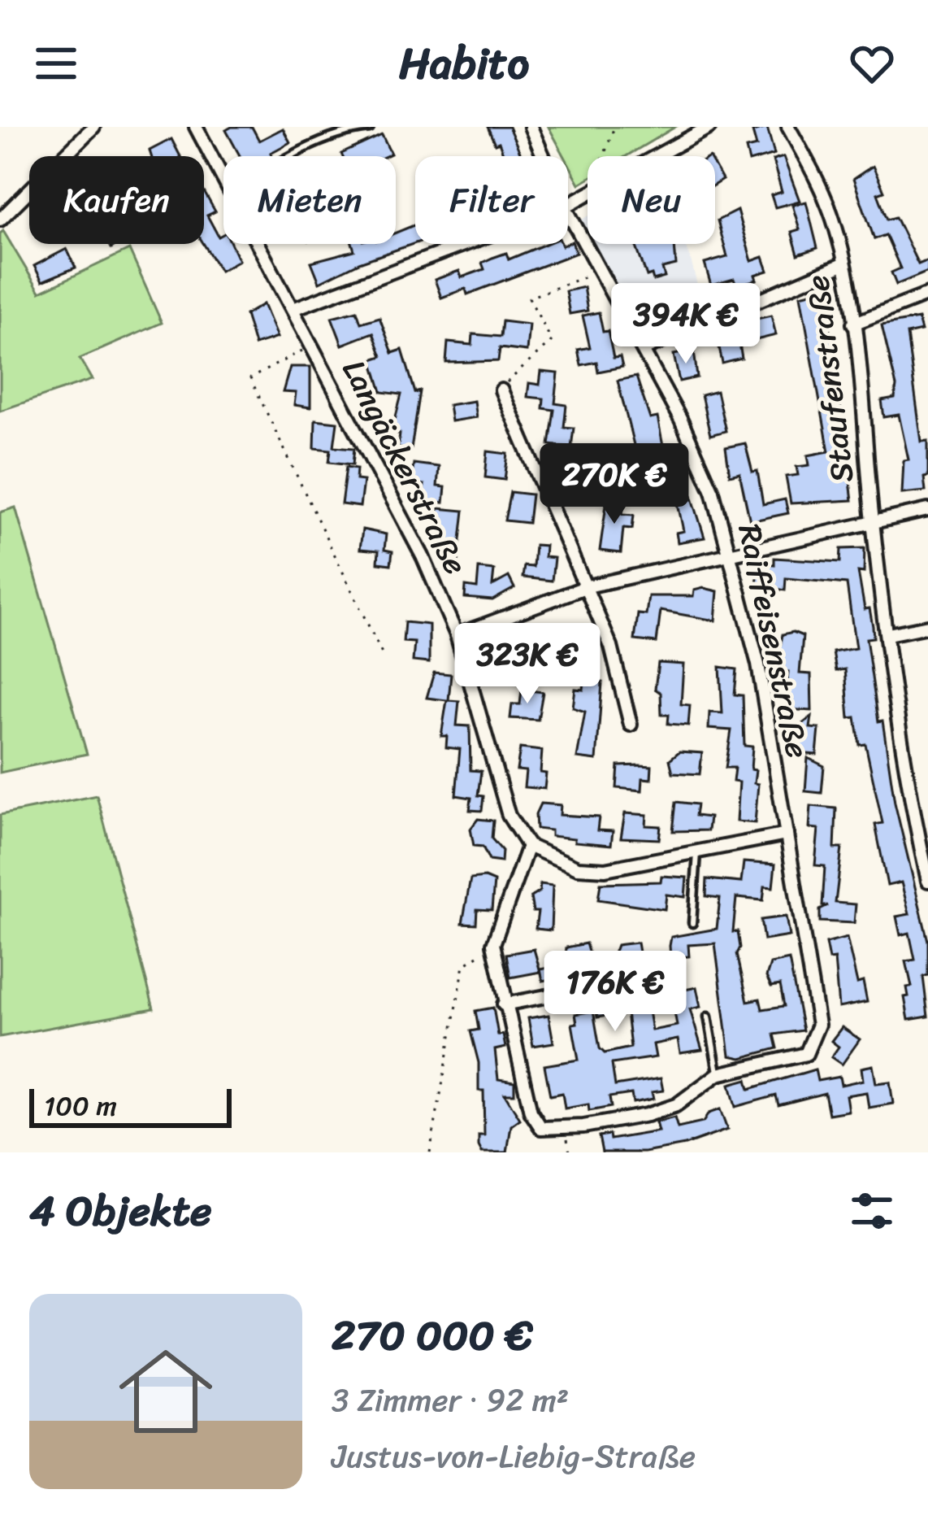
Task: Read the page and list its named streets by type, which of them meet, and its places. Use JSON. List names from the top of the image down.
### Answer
{
  "streets": {
    "street": ["Staufenstraße", "Langäckerstraße", "Raiffeisenstraße"]
  },
  "crossings": [
    ["Langäckerstraße", "Raiffeisenstraße"]
  ],
  "scale_bar": "100 m",
  "page": {
    "header": "Habito",
    "chip": [
      "Kaufen",
      "Mieten",
      "Filter",
      "Neu"
    ],
    "price": [
      "394K €",
      "270K €",
      "323K €",
      "176K €"
    ],
    "scale": "100 m",
    "heading": "4 Objekte",
    "list": [
      {
        "name": "270 000 €",
        "note": "3 Zimmer · 92 m² · Justus-von-Liebig-Straße"
      }
    ]
  }
}
